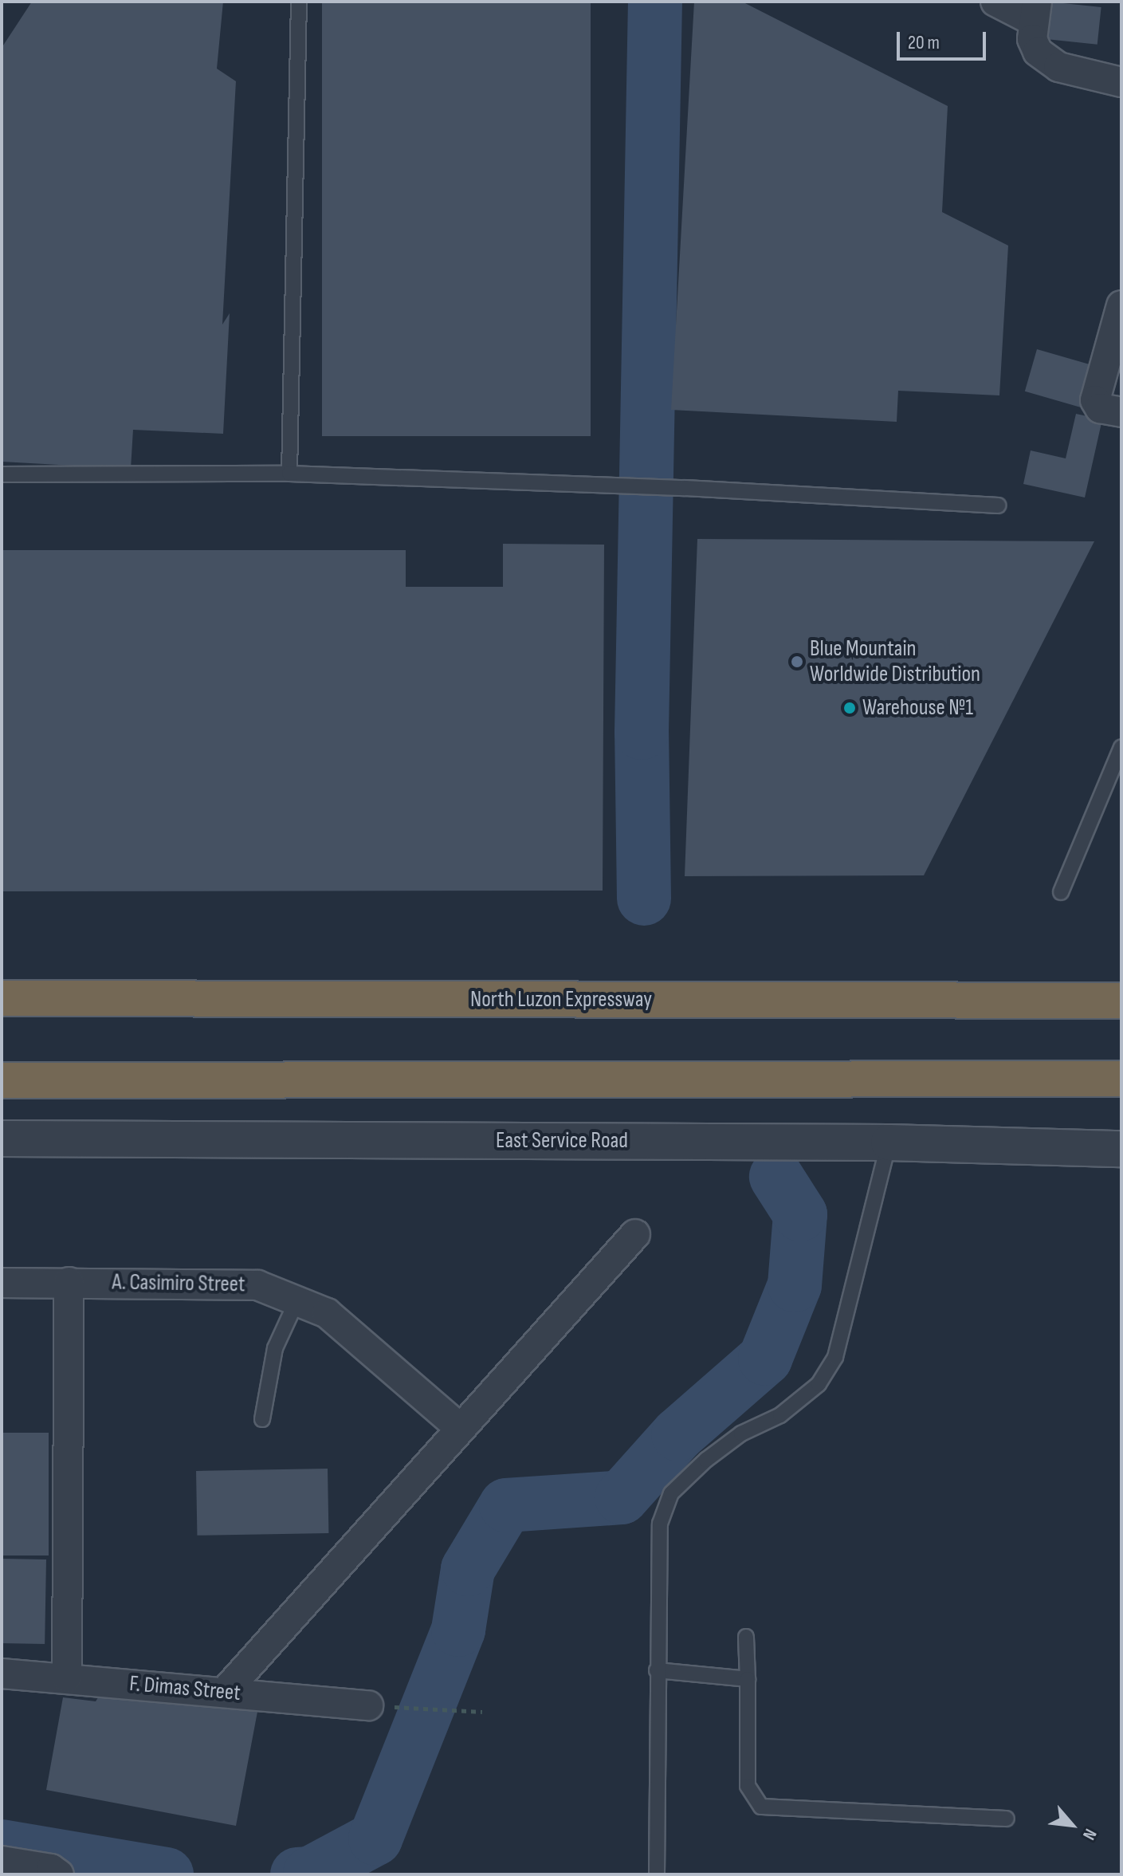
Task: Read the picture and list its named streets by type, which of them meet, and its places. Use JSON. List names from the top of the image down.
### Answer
{
  "streets": {
    "highway": ["North Luzon Expressway"],
    "street": ["East Service Road", "A. Casimiro Street", "F. Dimas Street"]
  },
  "places": ["Blue Mountain Worldwide Distribution", "Warehouse №1"],
  "scale_bar": "20 m",
  "north": "bottom right"
}
